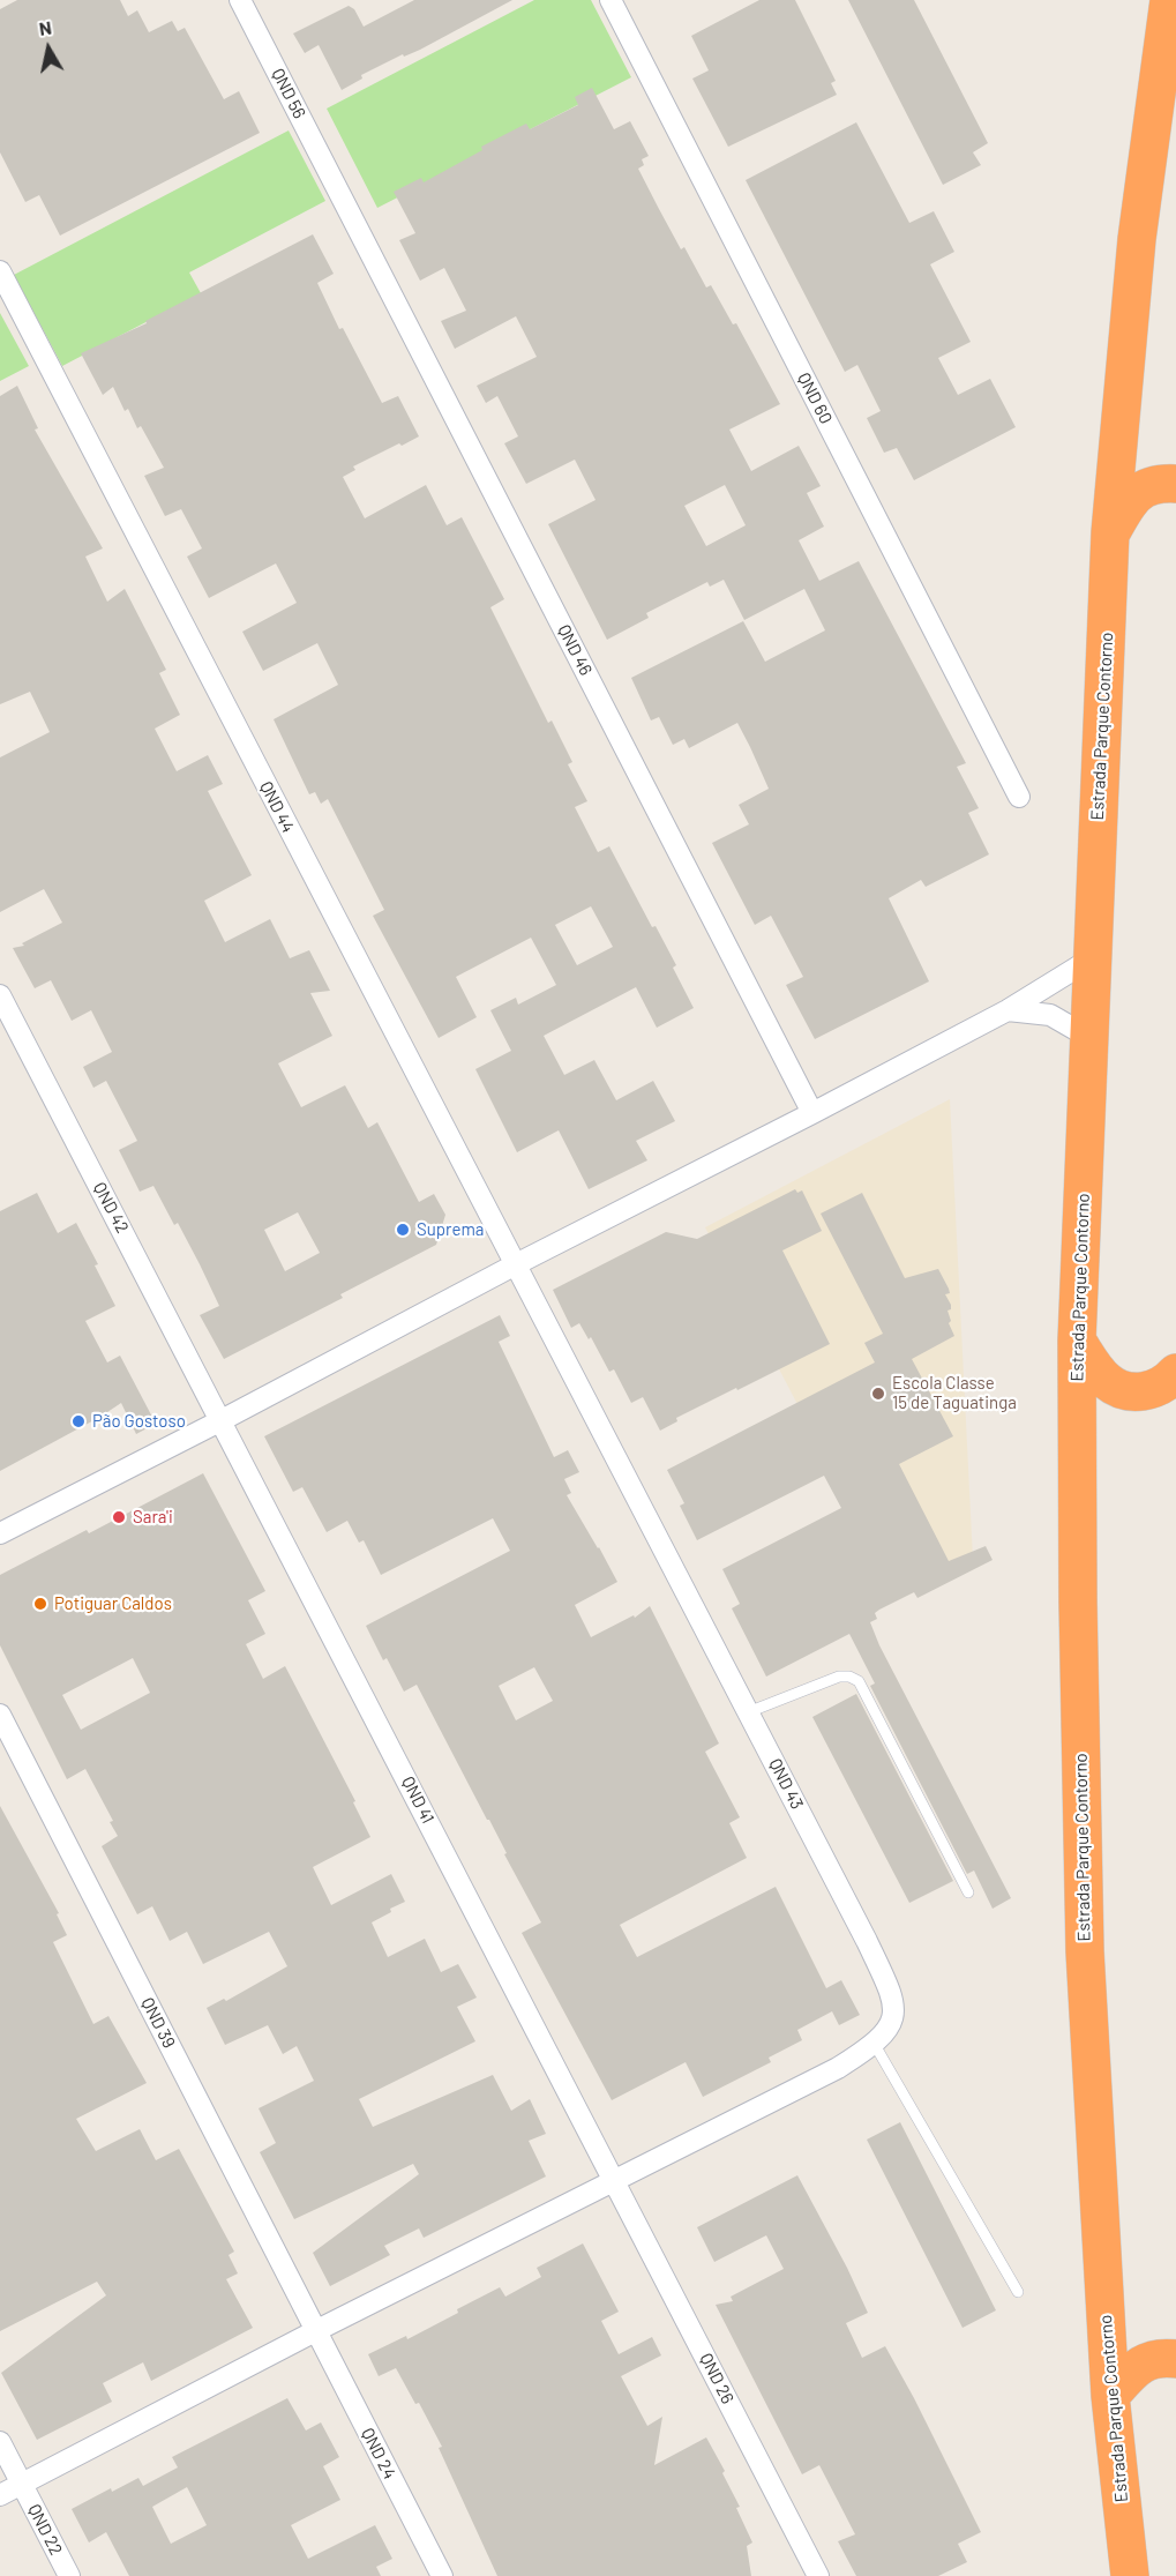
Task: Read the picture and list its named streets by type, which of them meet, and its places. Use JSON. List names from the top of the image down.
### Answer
{
  "streets": {
    "highway": ["Estrada Parque Contorno"],
    "street": [
      "QND 56",
      "QND 60",
      "QND 46",
      "QND 44",
      "QND 42",
      "QND 43",
      "QND 41",
      "QND 39",
      "QND 26",
      "QND 24",
      "QND 22"
    ]
  },
  "crossings": [
    ["QND 56", "QND 46"],
    ["QND 44", "QND 43"],
    ["QND 42", "QND 41"],
    ["QND 43", "QND 41"],
    ["QND 43", "QND 39"],
    ["QND 43", "QND 26"],
    ["QND 43", "QND 24"],
    ["QND 43", "QND 22"],
    ["QND 41", "QND 26"],
    ["QND 39", "QND 24"]
  ],
  "places": [
    "Suprema",
    "Escola Classe 15 de Taguatinga",
    "Pão Gostoso",
    "Sara'i",
    "Potiguar Caldos"
  ],
  "north": "top"
}
